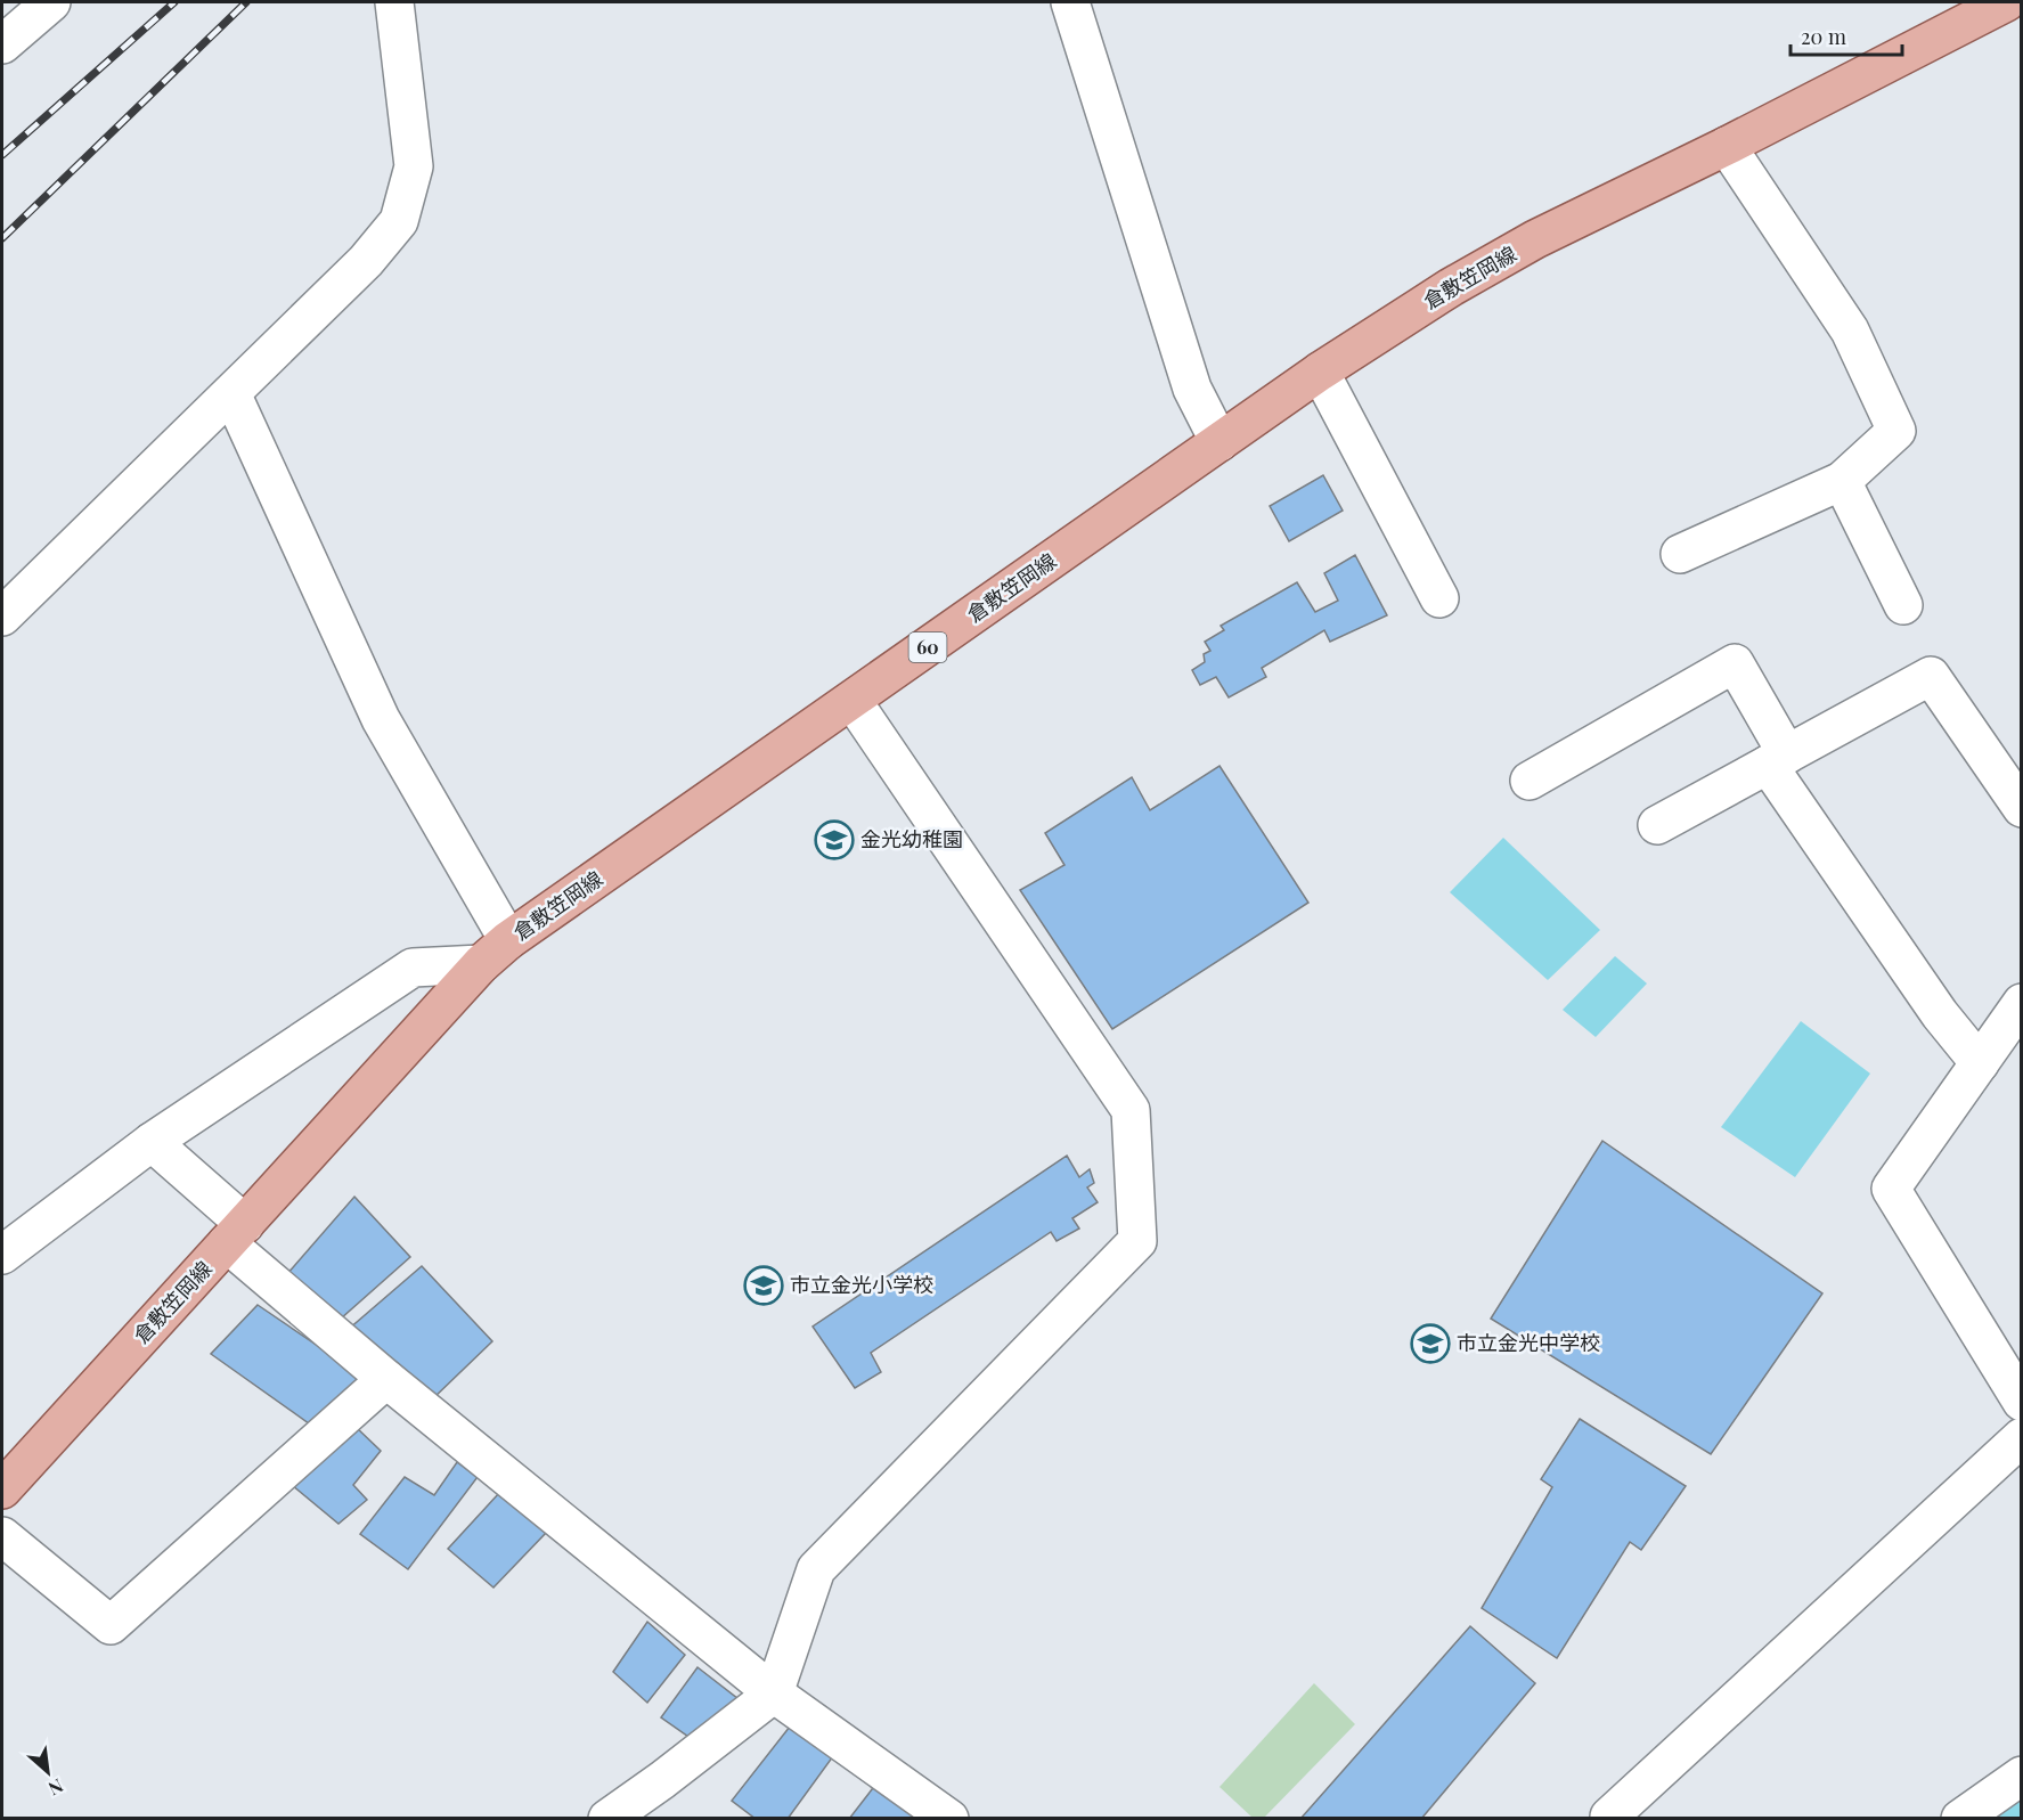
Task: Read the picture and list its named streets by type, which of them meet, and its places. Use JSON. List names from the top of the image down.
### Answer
{
  "streets": {
    "main road": ["倉敷笠岡線", "60"]
  },
  "places": {
    "school or university": ["金光幼稚園", "市立金光小学校", "市立金光中学校"]
  },
  "scale_bar": "20 m",
  "north": "bottom right"
}
